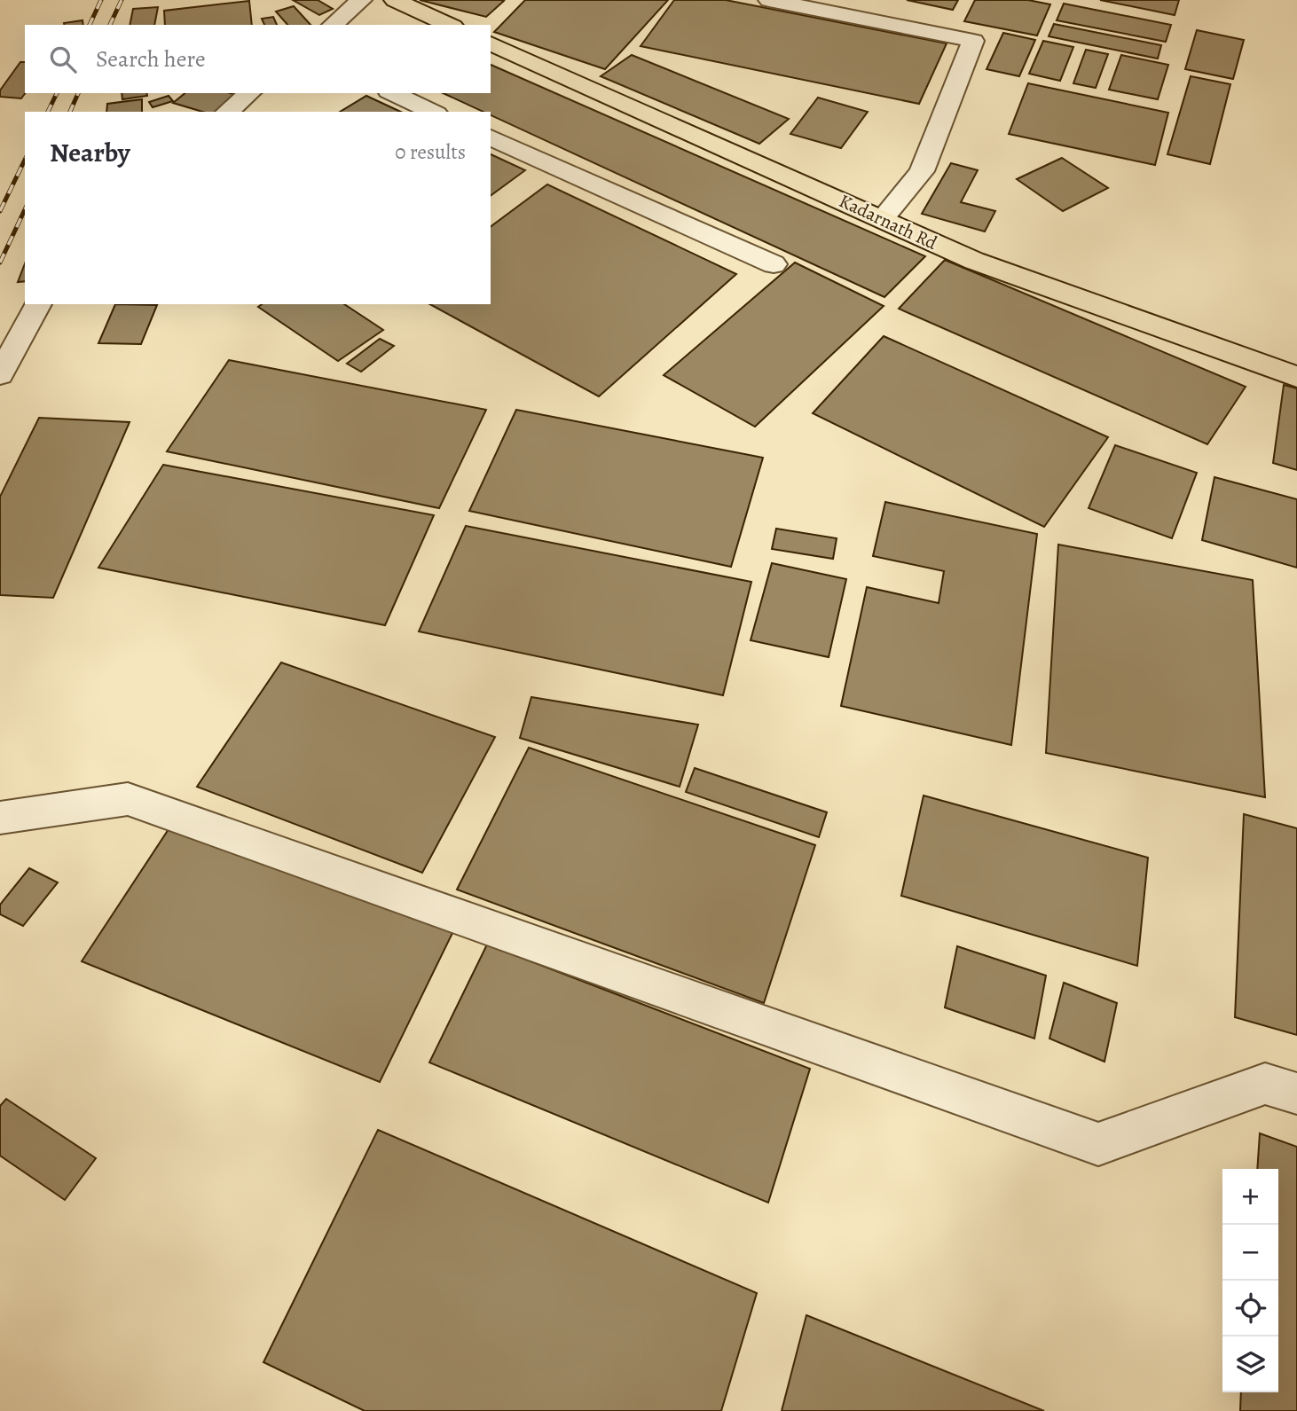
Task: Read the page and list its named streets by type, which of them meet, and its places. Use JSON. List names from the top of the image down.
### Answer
{
  "streets": {
    "main road": ["Kadarnath Rd"]
  },
  "page": {
    "search": "Search here",
    "heading": ["Nearby", "0 results"],
    "map_buttons": ["+", "−"]
  }
}
